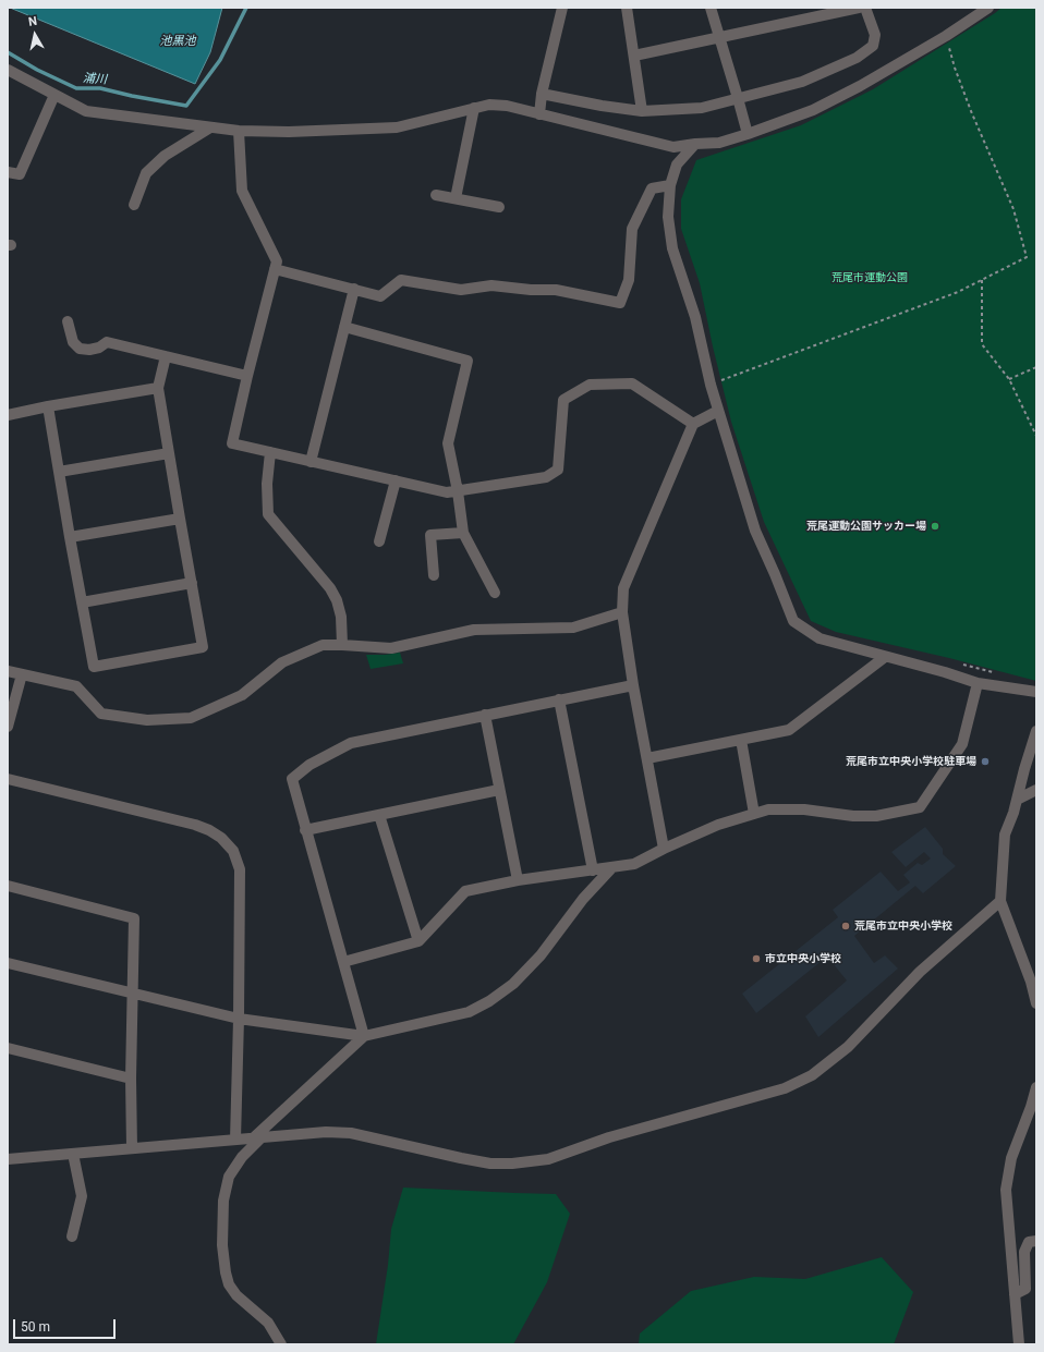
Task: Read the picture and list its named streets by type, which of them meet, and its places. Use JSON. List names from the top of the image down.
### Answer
{
  "water": ["池黒池", "浦川"],
  "parks": ["荒尾市運動公園"],
  "places": [
    "荒尾運動公園サッカー場",
    "荒尾市立中央小学校駐車場",
    "荒尾市立中央小学校",
    "市立中央小学校"
  ],
  "scale_bar": "50 m",
  "north": "top"
}
